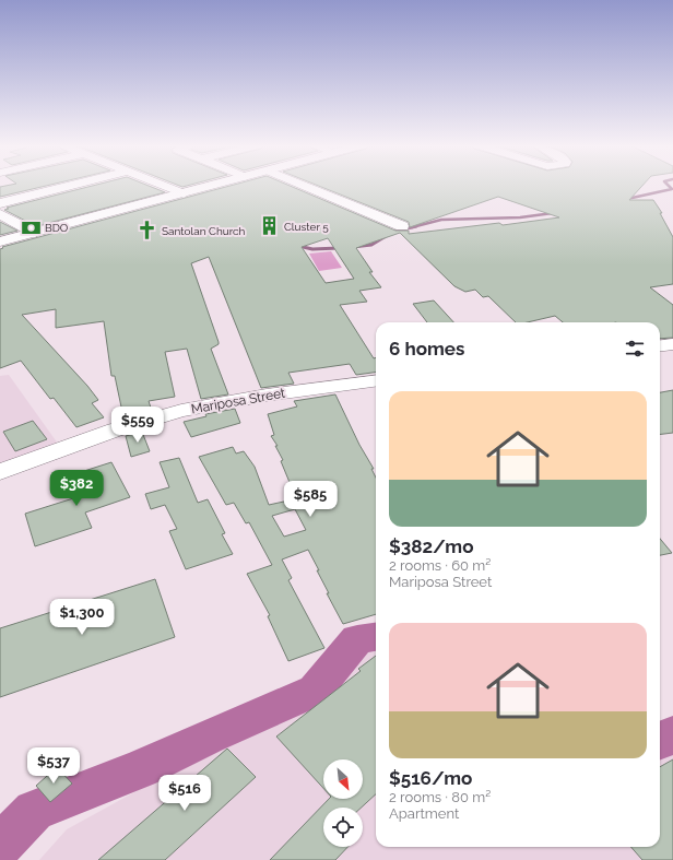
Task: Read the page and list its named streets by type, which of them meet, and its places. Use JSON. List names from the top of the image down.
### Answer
{
  "streets": {
    "street": ["Mariposa Street"]
  },
  "places": {
    "building": ["Cluster 5"],
    "bank": ["BDO"],
    "church": ["Santolan Church"]
  },
  "north": "bottom right",
  "page": {
    "heading": "6 homes",
    "list": [
      {
        "name": "$382/mo",
        "note": "2 rooms · 60 m² · Mariposa Street"
      },
      {
        "name": "$516/mo",
        "note": "2 rooms · 80 m² · Apartment"
      }
    ],
    "price": [
      "$559",
      "$382",
      "$585",
      "$1,300",
      "$537",
      "$516"
    ]
  }
}
